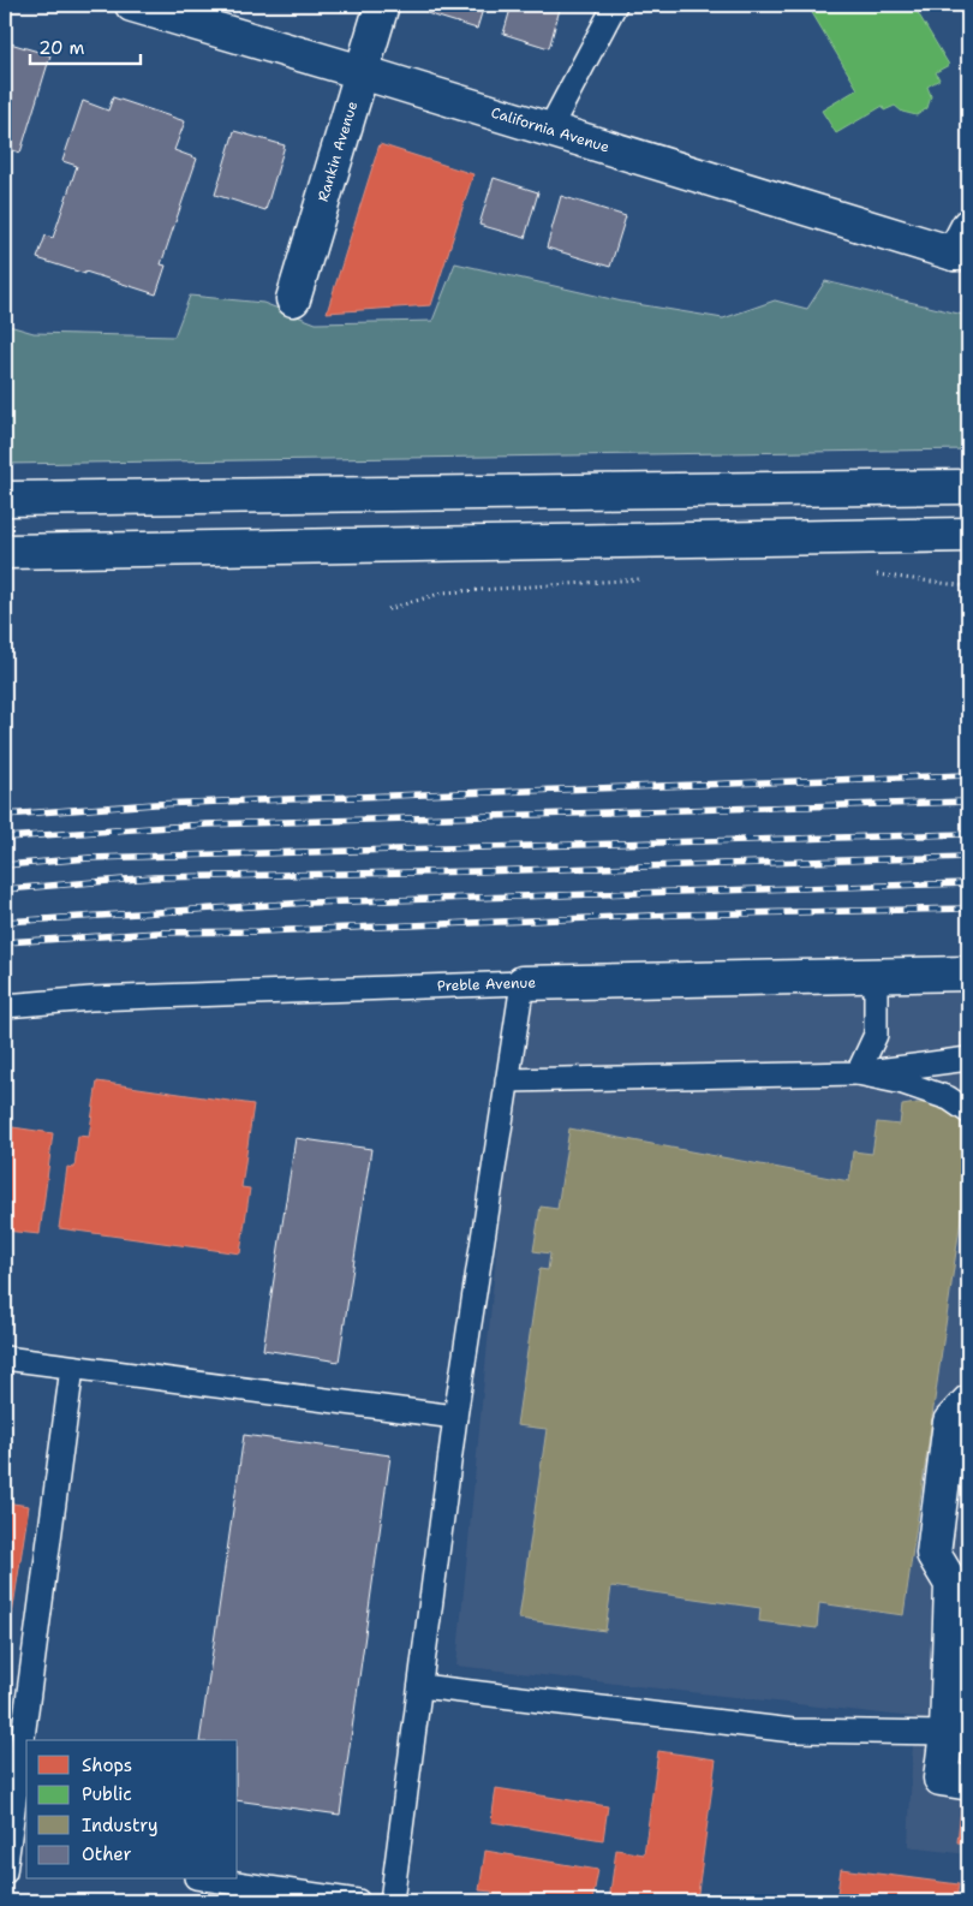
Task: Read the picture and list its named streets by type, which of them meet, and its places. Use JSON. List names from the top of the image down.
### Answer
{
  "streets": {
    "main road": ["California Avenue", "Rankin Avenue", "Preble Avenue"]
  },
  "crossings": [
    ["California Avenue", "Rankin Avenue"]
  ],
  "legend": [
    "Shops",
    "Public",
    "Industry",
    "Other"
  ],
  "scale_bar": "20 m"
}
